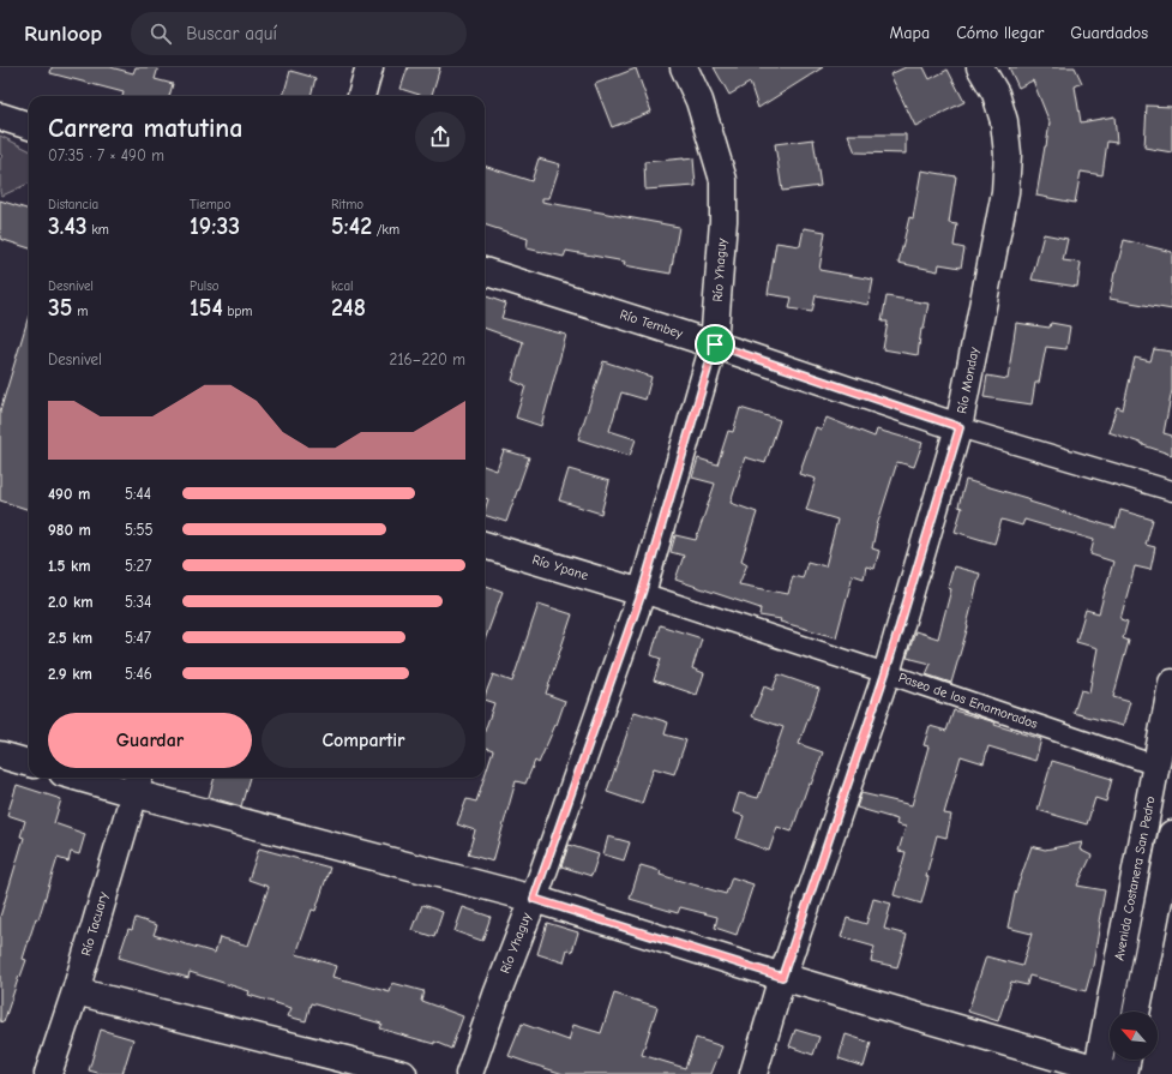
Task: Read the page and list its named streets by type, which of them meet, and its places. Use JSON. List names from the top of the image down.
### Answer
{
  "streets": {
    "street": [
      "Río Yhaguy",
      "Río Tembey",
      "Río Monday",
      "Río Ypane",
      "Paseo de los Enamorados",
      "Avenida Costanera San Pedro",
      "Río Tacuary"
    ]
  },
  "crossings": [
    ["Río Yhaguy", "Río Tembey"],
    ["Río Yhaguy", "Río Ypane"],
    ["Río Yhaguy", "Paseo de los Enamorados"],
    ["Río Tembey", "Río Monday"],
    ["Río Monday", "Paseo de los Enamorados"],
    ["Río Ypane", "Paseo de los Enamorados"],
    ["Paseo de los Enamorados", "Avenida Costanera San Pedro"]
  ],
  "north": "top left",
  "page": {
    "header": "Runloop",
    "search": "Buscar aquí",
    "nav": ["Mapa", "Cómo llegar", "Guardados"],
    "heading": ["Carrera matutina", "07:35 · 7 × 490 m"],
    "stats": [
      ["Distancia", "3.43 km"],
      ["Tiempo", "19:33"],
      ["Ritmo", "5:42 /km"],
      ["Desnivel", "35 m"],
      ["Pulso", "154 bpm"],
      ["kcal", "248"]
    ],
    "chart": ["Desnivel", "216–220 m"],
    "list": [
      {
        "name": "490 m",
        "note": "5:44"
      },
      {
        "name": "980 m",
        "note": "5:55"
      },
      {
        "name": "1.5 km",
        "note": "5:27"
      },
      {
        "name": "2.0 km",
        "note": "5:34"
      },
      {
        "name": "2.5 km",
        "note": "5:47"
      },
      {
        "name": "2.9 km",
        "note": "5:46"
      }
    ],
    "buttons": ["Guardar", "Compartir"]
  }
}
